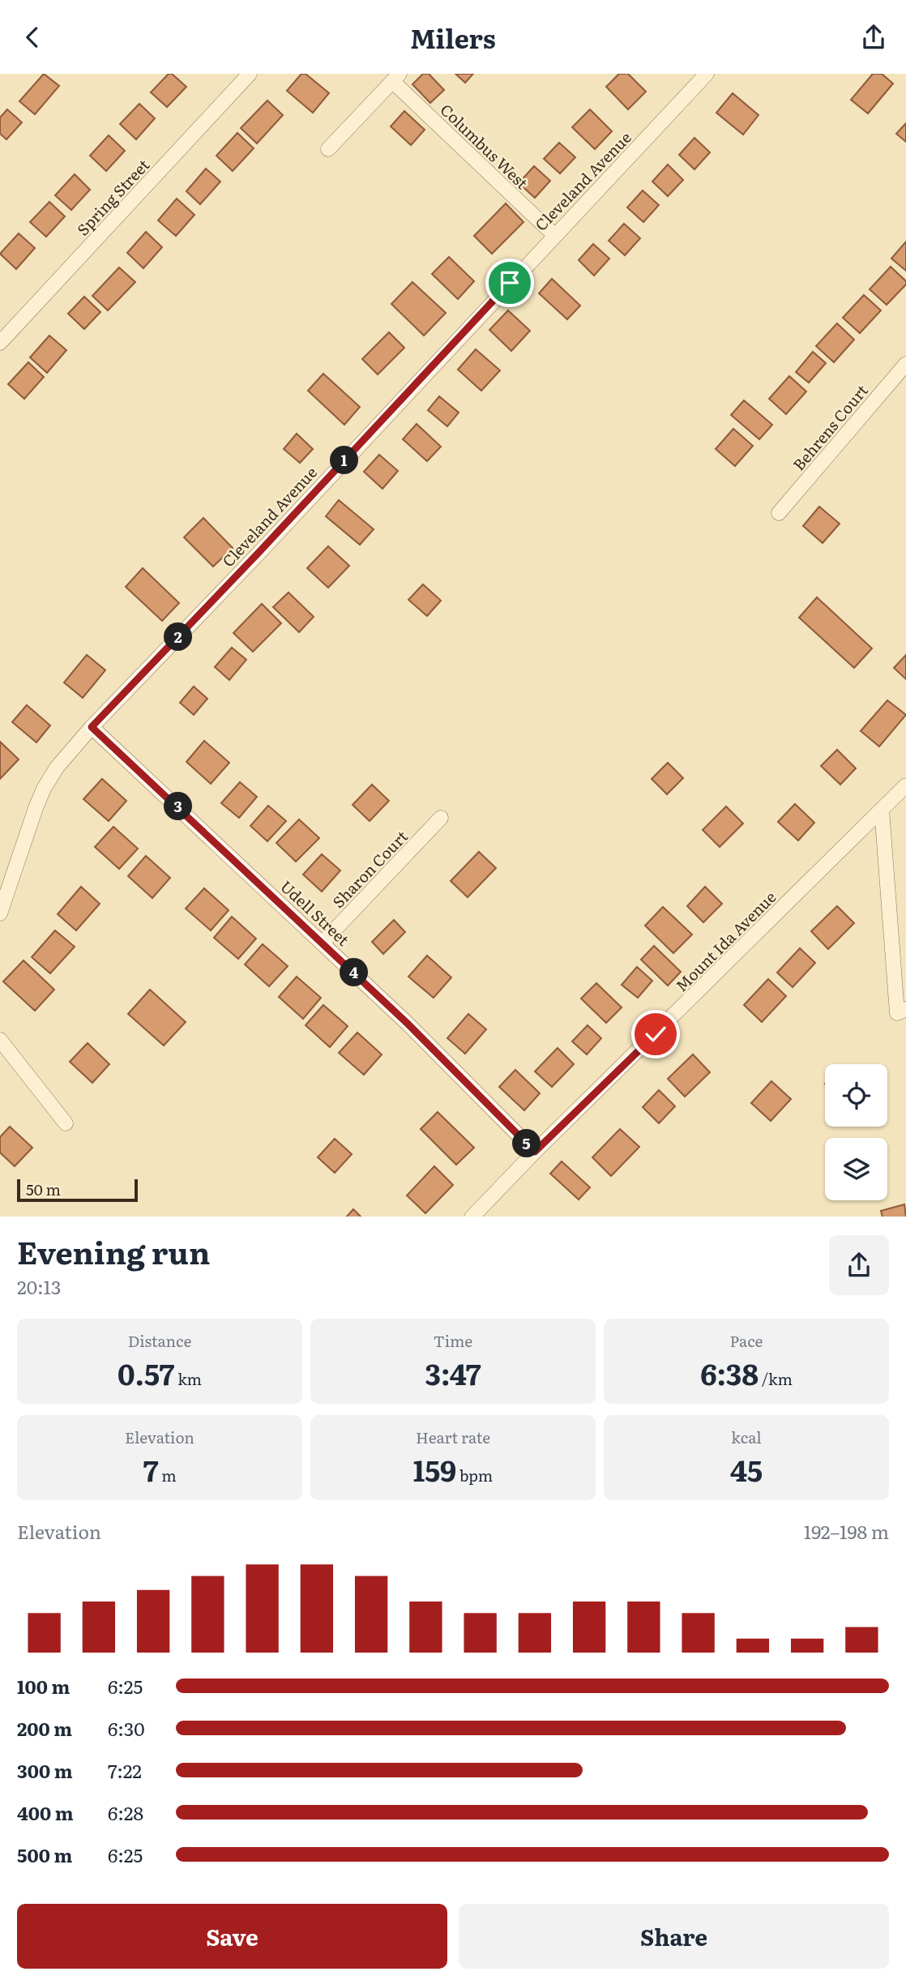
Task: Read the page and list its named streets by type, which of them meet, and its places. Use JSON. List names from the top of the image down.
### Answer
{
  "streets": {
    "street": [
      "Columbus West",
      "Cleveland Avenue",
      "Spring Street",
      "Behrens Court",
      "Sharon Court",
      "Udell Street",
      "Mount Ida Avenue"
    ]
  },
  "crossings": [
    ["Columbus West", "Cleveland Avenue"],
    ["Cleveland Avenue", "Udell Street"],
    ["Sharon Court", "Udell Street"],
    ["Udell Street", "Mount Ida Avenue"]
  ],
  "scale_bar": "50 m",
  "page": {
    "header": "Milers",
    "pins": [
      "1",
      "2",
      "3",
      "4",
      "5"
    ],
    "scale": "50 m",
    "heading": ["Evening run", "20:13"],
    "stats": [
      ["Distance", "0.57 km"],
      ["Time", "3:47"],
      ["Pace", "6:38 /km"],
      ["Elevation", "7 m"],
      ["Heart rate", "159 bpm"],
      ["kcal", "45"]
    ],
    "chart": ["Elevation", "192–198 m"],
    "list": [
      {
        "name": "100 m",
        "note": "6:25"
      },
      {
        "name": "200 m",
        "note": "6:30"
      },
      {
        "name": "300 m",
        "note": "7:22"
      },
      {
        "name": "400 m",
        "note": "6:28"
      },
      {
        "name": "500 m",
        "note": "6:25"
      }
    ],
    "buttons": ["Save", "Share"]
  }
}
